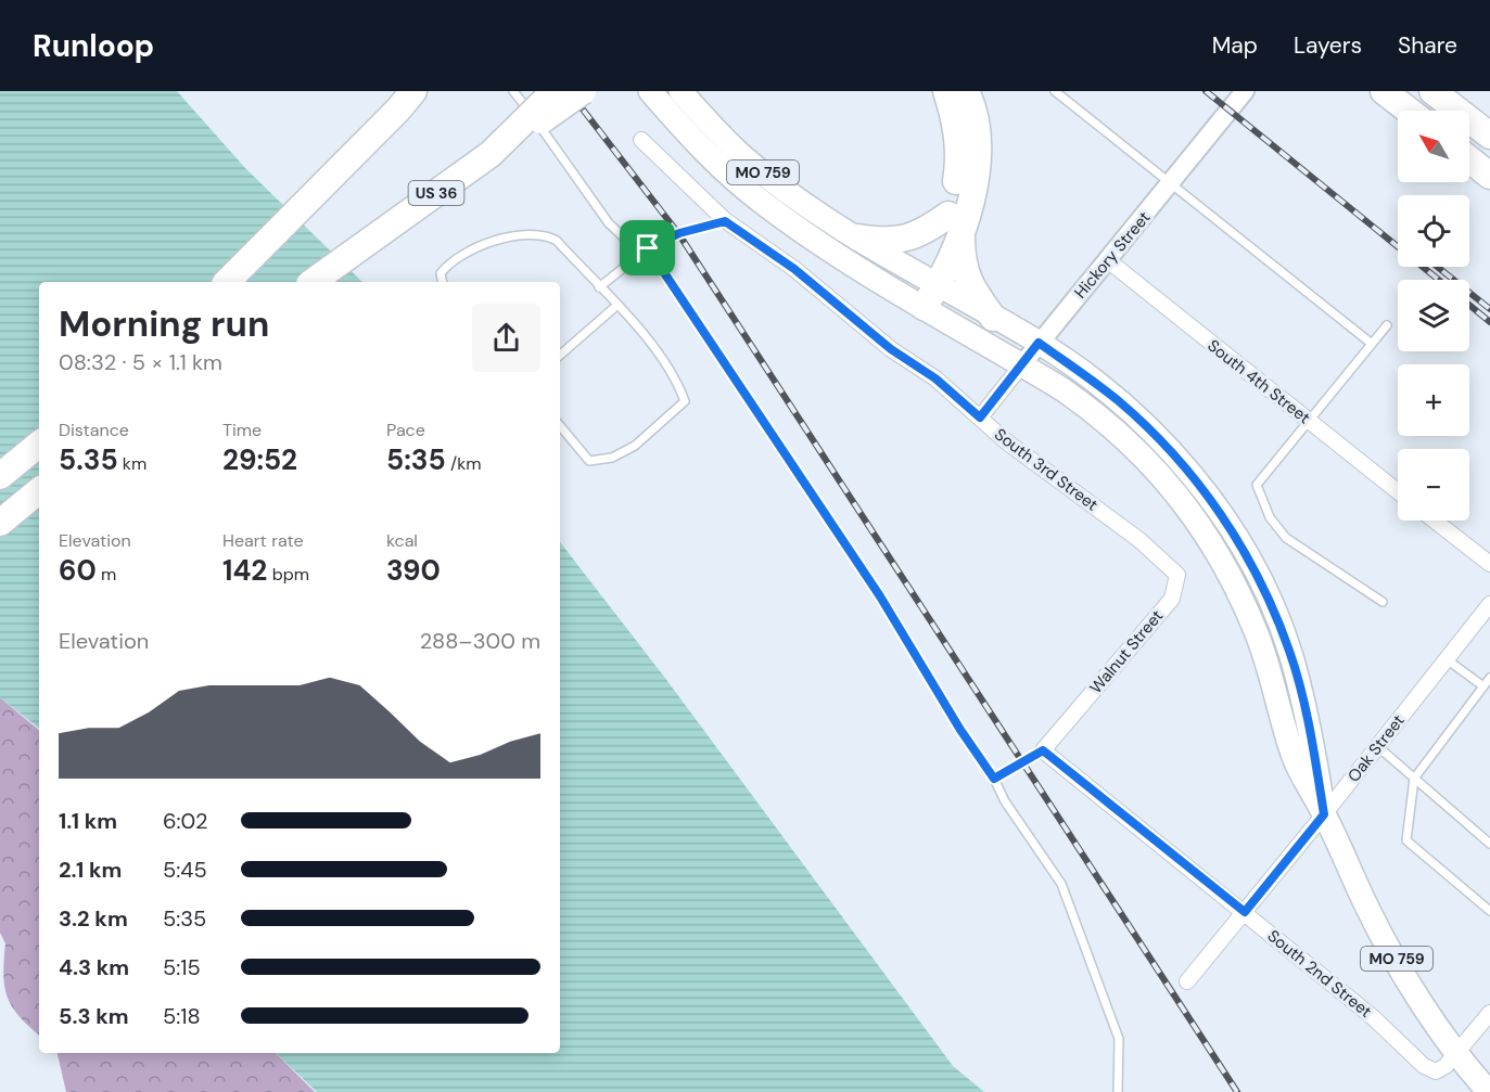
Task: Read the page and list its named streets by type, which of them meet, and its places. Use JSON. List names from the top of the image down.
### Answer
{
  "streets": {
    "highway": ["US 36"],
    "main road": ["MO 759"],
    "street": [
      "Hickory Street",
      "South 4th Street",
      "South 3rd Street",
      "Walnut Street",
      "Oak Street",
      "South 2nd Street"
    ]
  },
  "crossings": [
    ["MO 759", "Hickory Street"],
    ["MO 759", "Oak Street"],
    ["MO 759", "South 2nd Street"],
    ["Hickory Street", "South 4th Street"],
    ["Hickory Street", "South 3rd Street"],
    ["South 3rd Street", "Walnut Street"],
    ["Walnut Street", "South 2nd Street"],
    ["Oak Street", "South 2nd Street"]
  ],
  "north": "top left",
  "page": {
    "header": "Runloop",
    "nav": ["Map", "Layers", "Share"],
    "map_buttons": ["+", "−"],
    "heading": ["Morning run", "08:32 · 5 × 1.1 km"],
    "stats": [
      ["Distance", "5.35 km"],
      ["Time", "29:52"],
      ["Pace", "5:35 /km"],
      ["Elevation", "60 m"],
      ["Heart rate", "142 bpm"],
      ["kcal", "390"]
    ],
    "chart": ["Elevation", "288–300 m"],
    "list": [
      {
        "name": "1.1 km",
        "note": "6:02"
      },
      {
        "name": "2.1 km",
        "note": "5:45"
      },
      {
        "name": "3.2 km",
        "note": "5:35"
      },
      {
        "name": "4.3 km",
        "note": "5:15"
      },
      {
        "name": "5.3 km",
        "note": "5:18"
      }
    ]
  }
}
